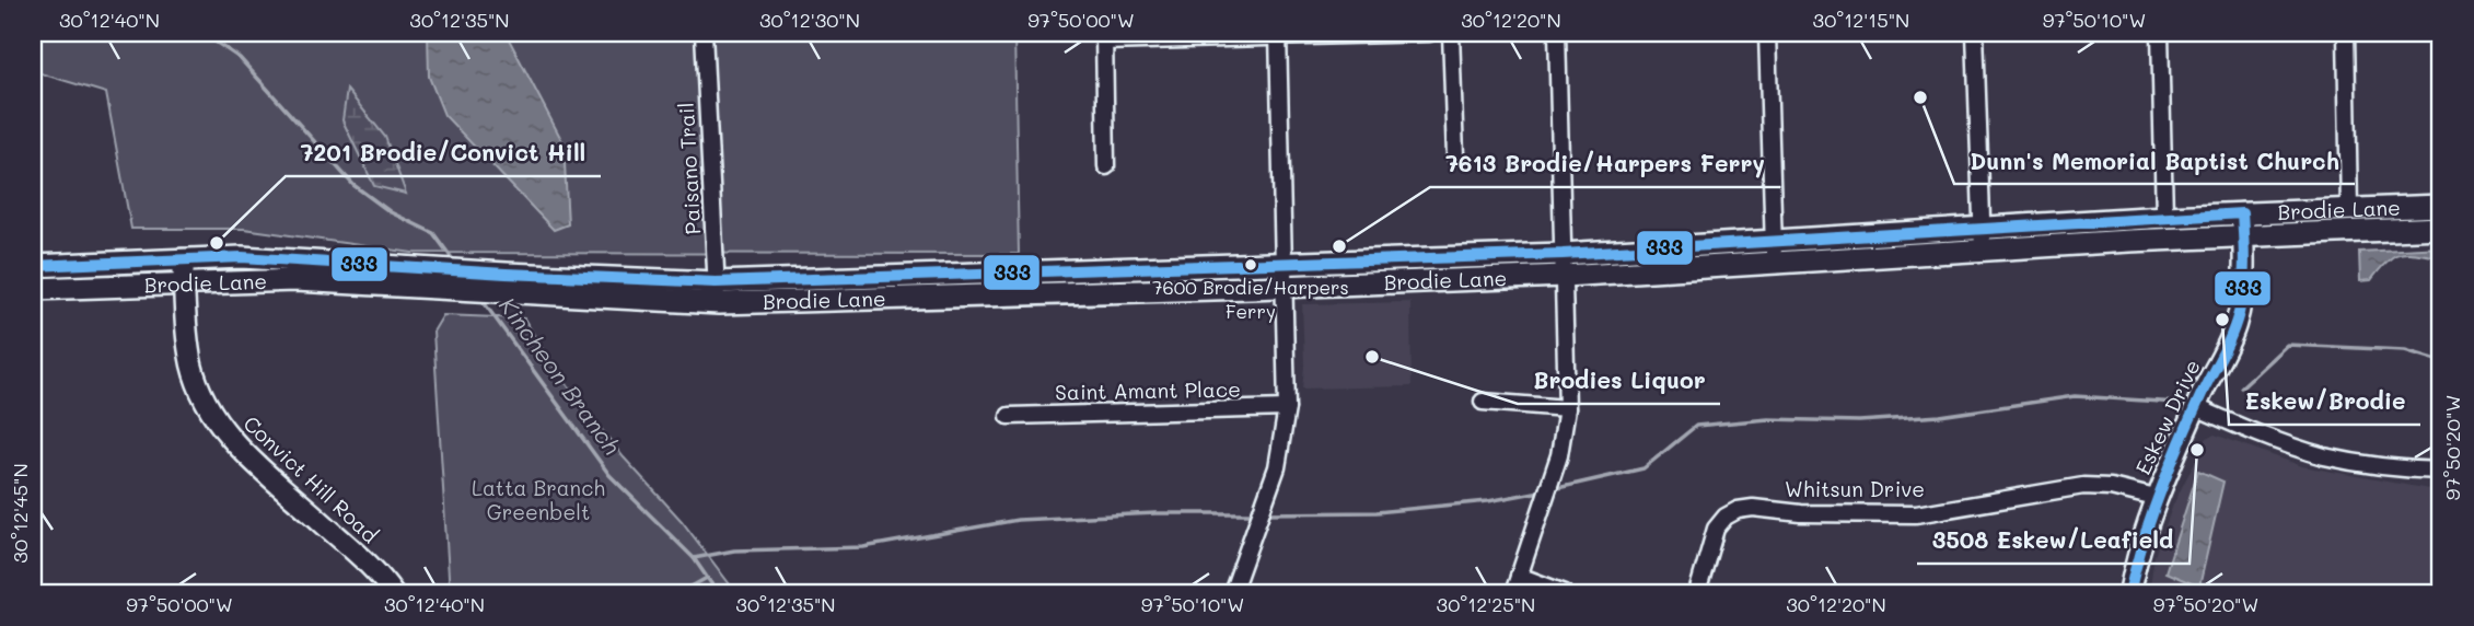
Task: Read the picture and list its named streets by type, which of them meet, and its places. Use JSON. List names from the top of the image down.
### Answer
{
  "streets": {
    "main road": ["Brodie Lane"],
    "street": [
      "Paisano Trail",
      "Saint Amant Place",
      "Eskew Drive",
      "Convict Hill Road",
      "Whitsun Drive"
    ]
  },
  "crossings": [
    ["Paisano Trail", "Brodie Lane"],
    ["Brodie Lane", "Eskew Drive"],
    ["Brodie Lane", "Convict Hill Road"],
    ["Eskew Drive", "Whitsun Drive"]
  ],
  "water": ["Kincheon Branch"],
  "parks": ["Latta Branch Greenbelt"],
  "places": [
    "Dunn's Memorial Baptist Church",
    "7201 Brodie/Convict Hill",
    "7613 Brodie/Harpers Ferry",
    "7600 Brodie/Harpers Ferry",
    "Eskew/Brodie",
    "Brodies Liquor",
    "3508 Eskew/Leafield"
  ],
  "lines": ["transit line 333"],
  "coordinates": [
    "30°12'40\"N",
    "30°12'35\"N",
    "30°12'30\"N",
    "97°50'00\"W",
    "30°12'20\"N",
    "30°12'15\"N",
    "97°50'10\"W",
    "97°50'20\"W",
    "30°12'45\"N",
    "30°12'25\"N"
  ]
}
